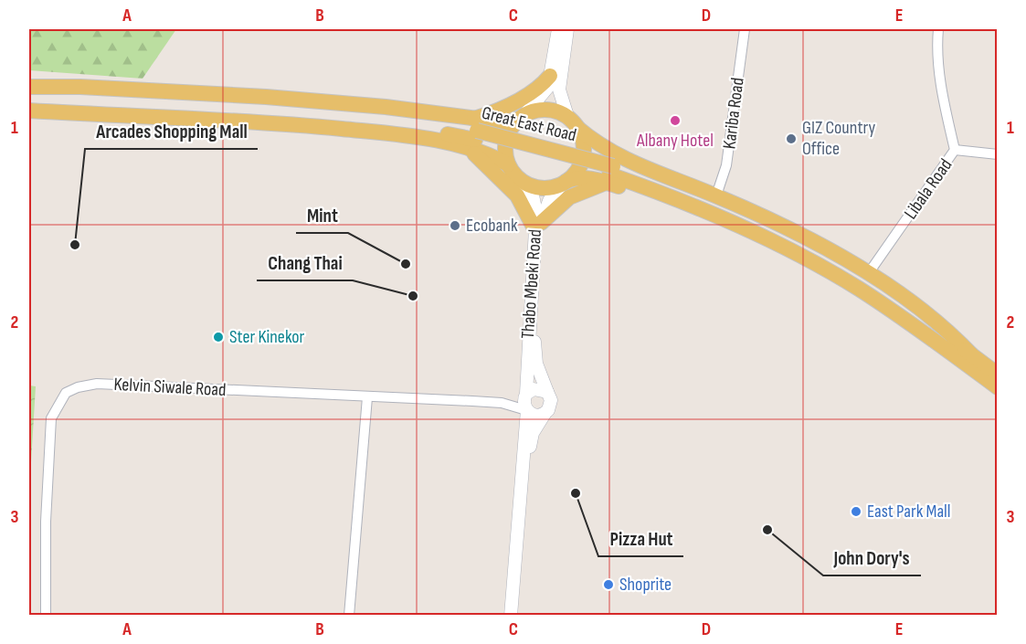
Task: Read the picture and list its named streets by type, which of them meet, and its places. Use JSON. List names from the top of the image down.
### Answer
{
  "streets": {
    "main road": ["Great East Road", "Thabo Mbeki Road"],
    "street": ["Kariba Road", "Libala Road", "Kelvin Siwale Road"]
  },
  "crossings": [
    ["Kariba Road", "Great East Road"],
    ["Great East Road", "Libala Road"],
    ["Great East Road", "Thabo Mbeki Road"],
    ["Thabo Mbeki Road", "Kelvin Siwale Road"]
  ],
  "places": [
    "Albany Hotel",
    "GIZ Country Office",
    "Ecobank",
    "Arcades Shopping Mall",
    "Mint",
    "Chang Thai",
    "Ster Kinekor",
    "Pizza Hut",
    "East Park Mall",
    "John Dory's",
    "Shoprite"
  ],
  "grid": {
    "columns": [
      "A",
      "B",
      "C",
      "D",
      "E"
    ],
    "rows": ["1", "2", "3"]
  }
}
